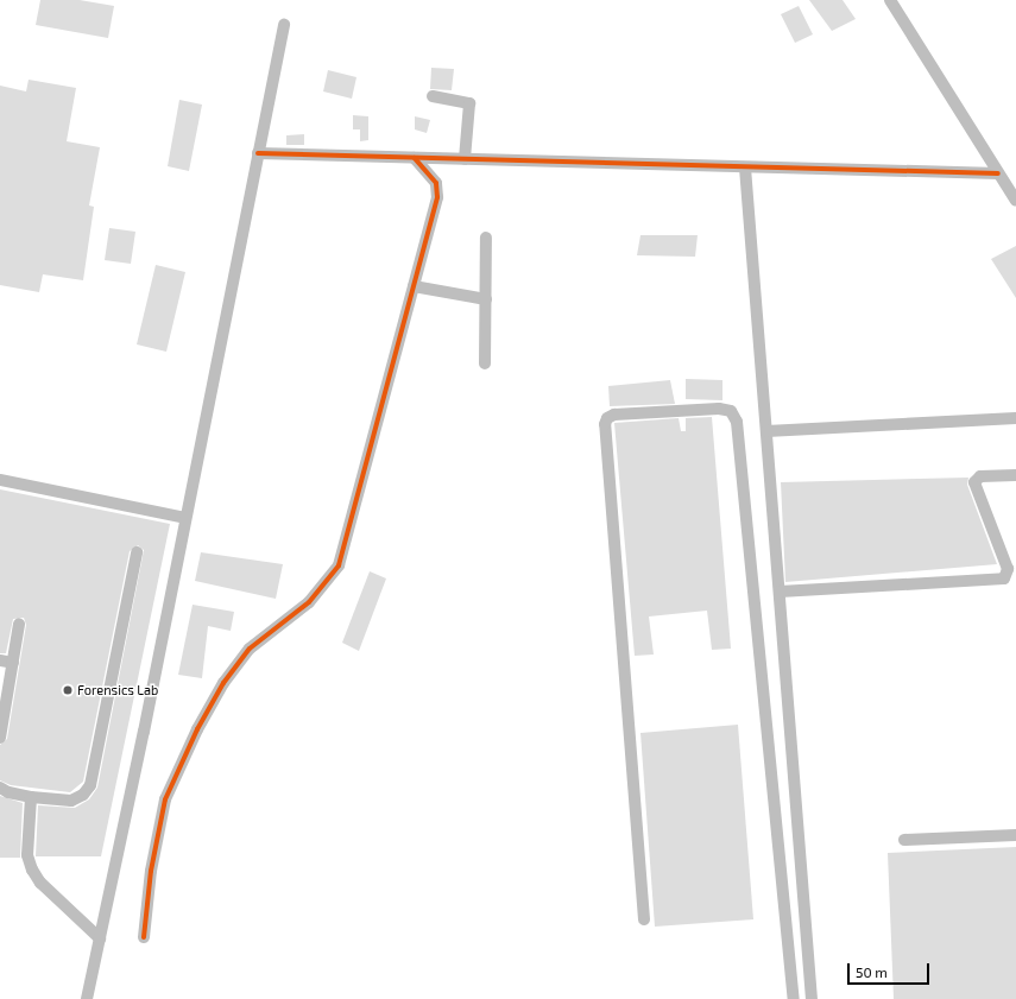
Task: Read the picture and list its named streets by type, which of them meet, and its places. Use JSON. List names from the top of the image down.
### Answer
{
  "places": ["Forensics Lab"],
  "scale_bar": "50 m"
}
